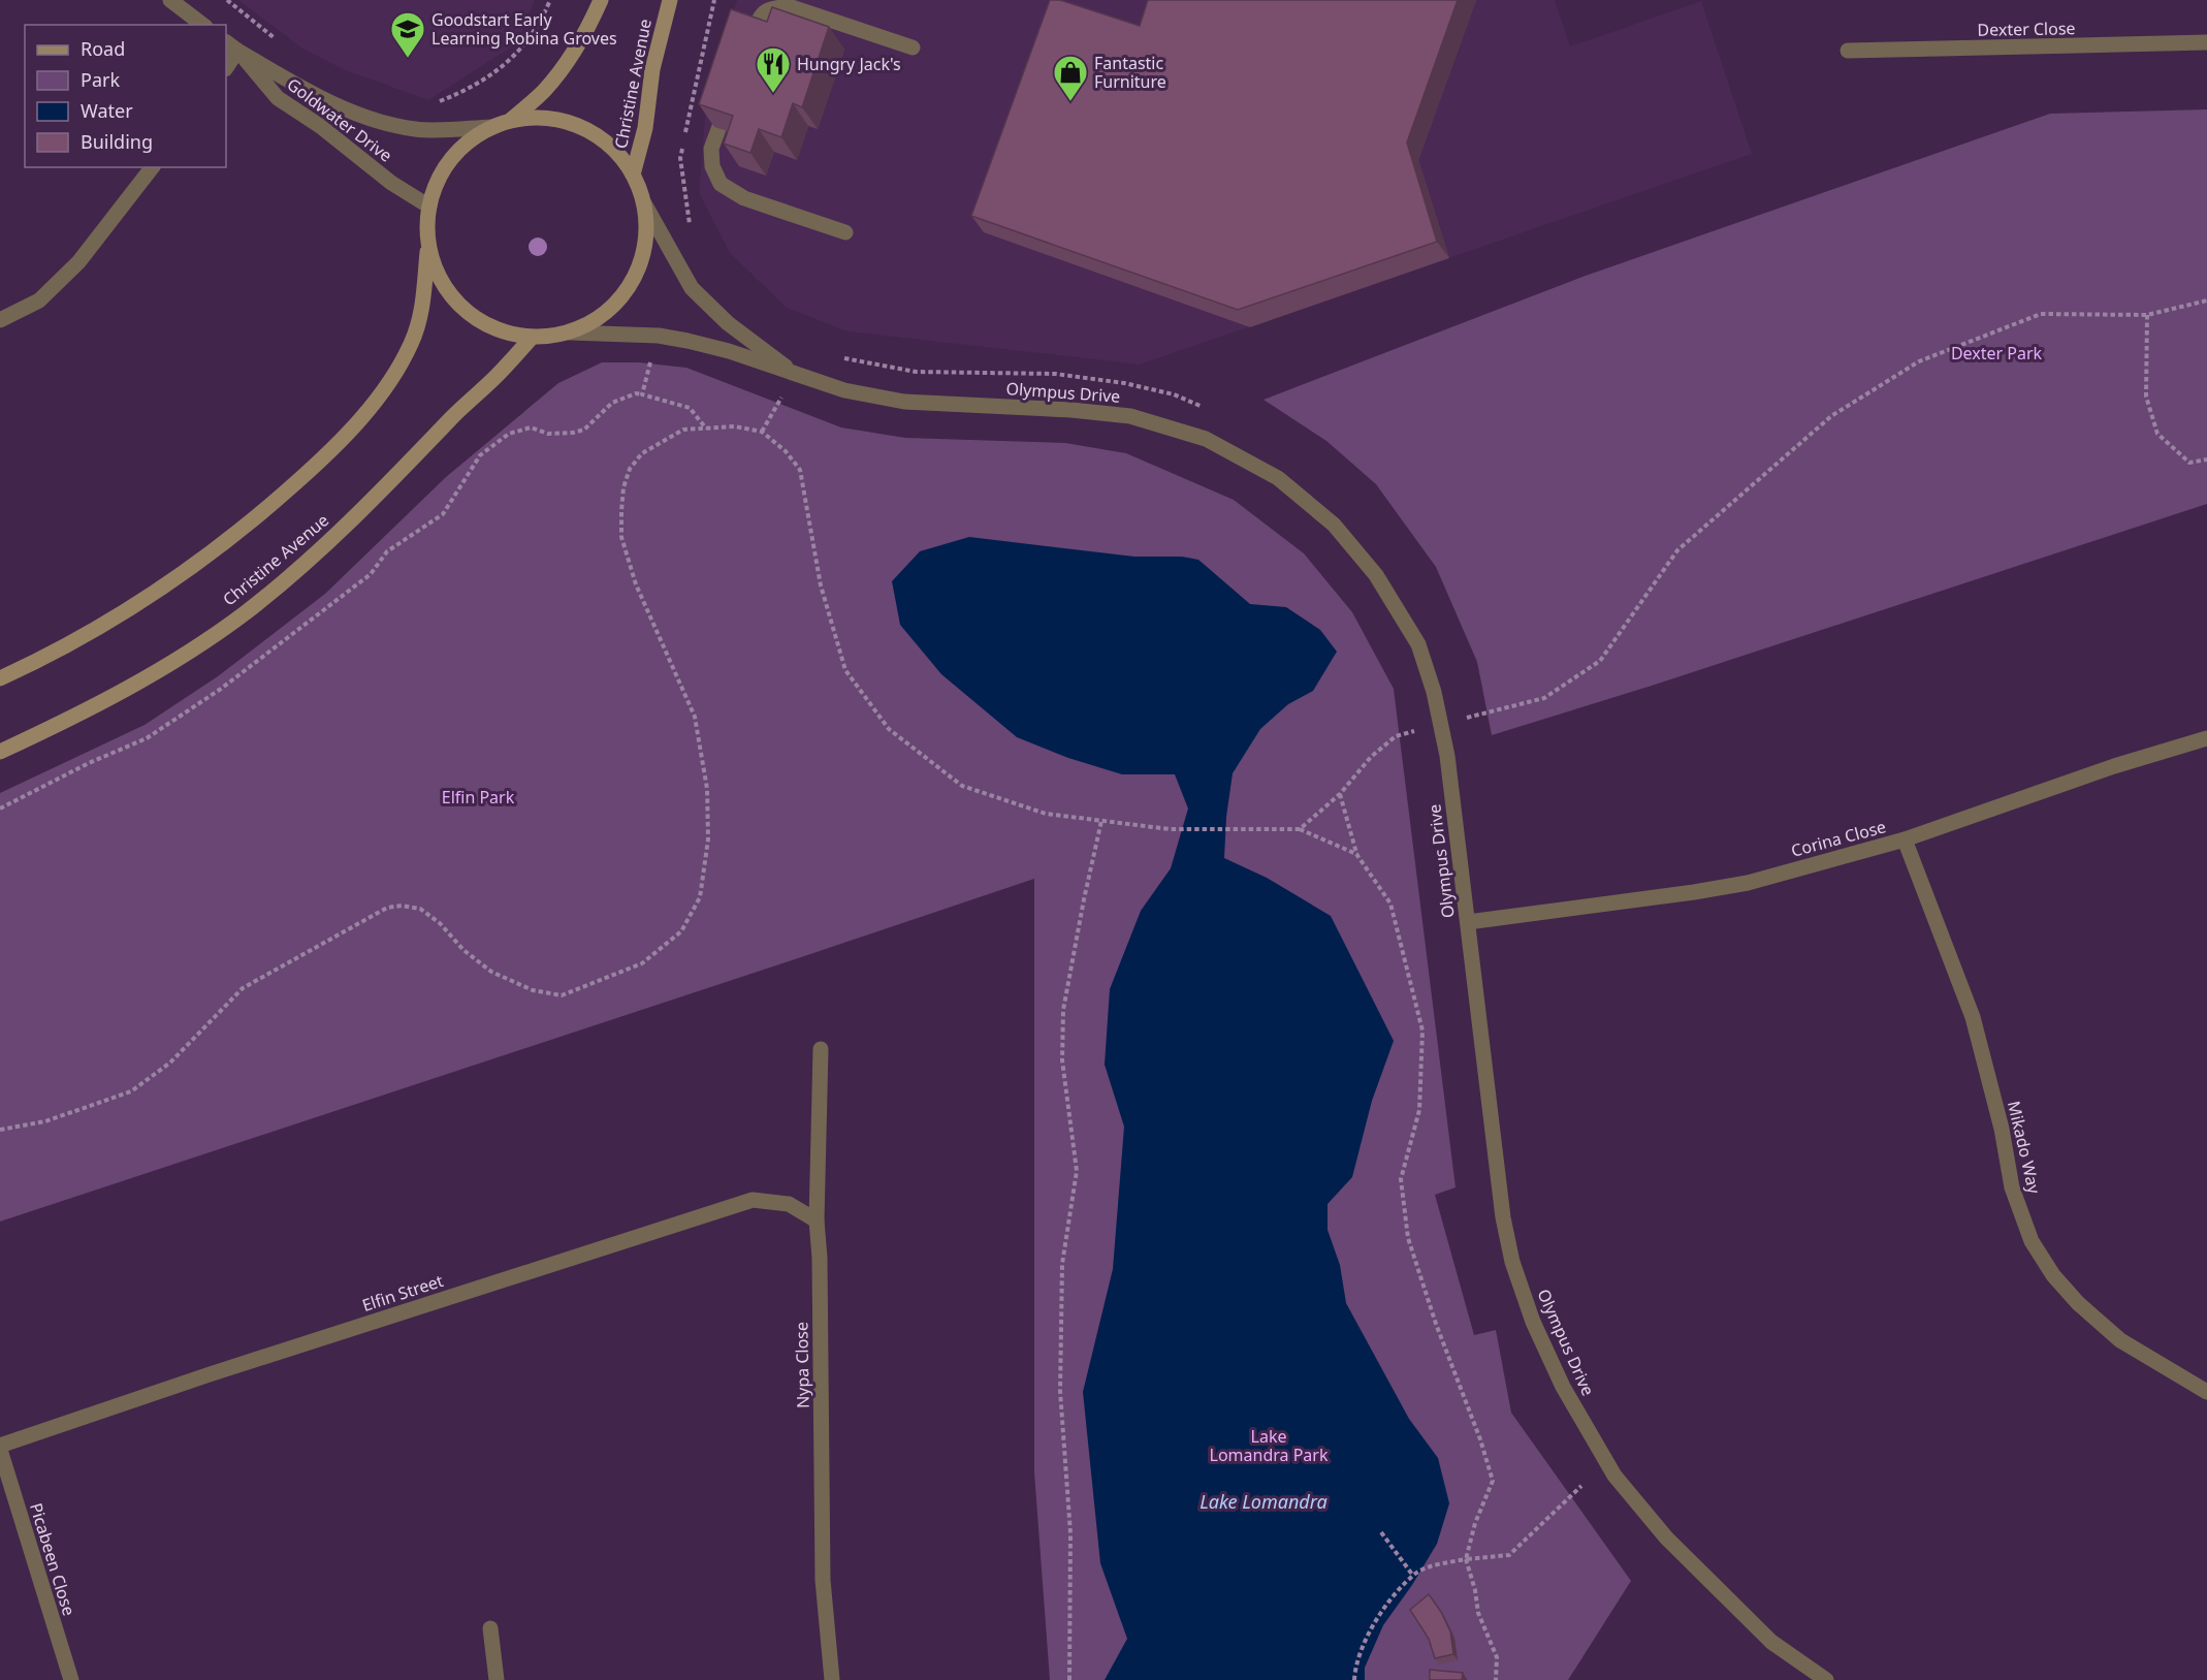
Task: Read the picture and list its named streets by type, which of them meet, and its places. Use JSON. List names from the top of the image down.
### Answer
{
  "streets": {
    "main road": ["Christine Avenue"],
    "street": [
      "Dexter Close",
      "Goldwater Drive",
      "Olympus Drive",
      "Corina Close",
      "Mikado Way",
      "Elfin Street",
      "Nypa Close",
      "Picabeen Close"
    ]
  },
  "crossings": [
    ["Christine Avenue", "Goldwater Drive"],
    ["Christine Avenue", "Olympus Drive"],
    ["Goldwater Drive", "Olympus Drive"],
    ["Olympus Drive", "Corina Close"],
    ["Corina Close", "Mikado Way"],
    ["Elfin Street", "Nypa Close"],
    ["Elfin Street", "Picabeen Close"]
  ],
  "water": ["Lake Lomandra"],
  "parks": ["Dexter Park", "Elfin Park", "Lake Lomandra Park"],
  "places": {
    "school or university": ["Goodstart Early Learning Robina Groves"],
    "restaurant": ["Hungry Jack's"],
    "shop": ["Fantastic Furniture"]
  },
  "legend": [
    "Road",
    "Park",
    "Water",
    "Building"
  ]
}
